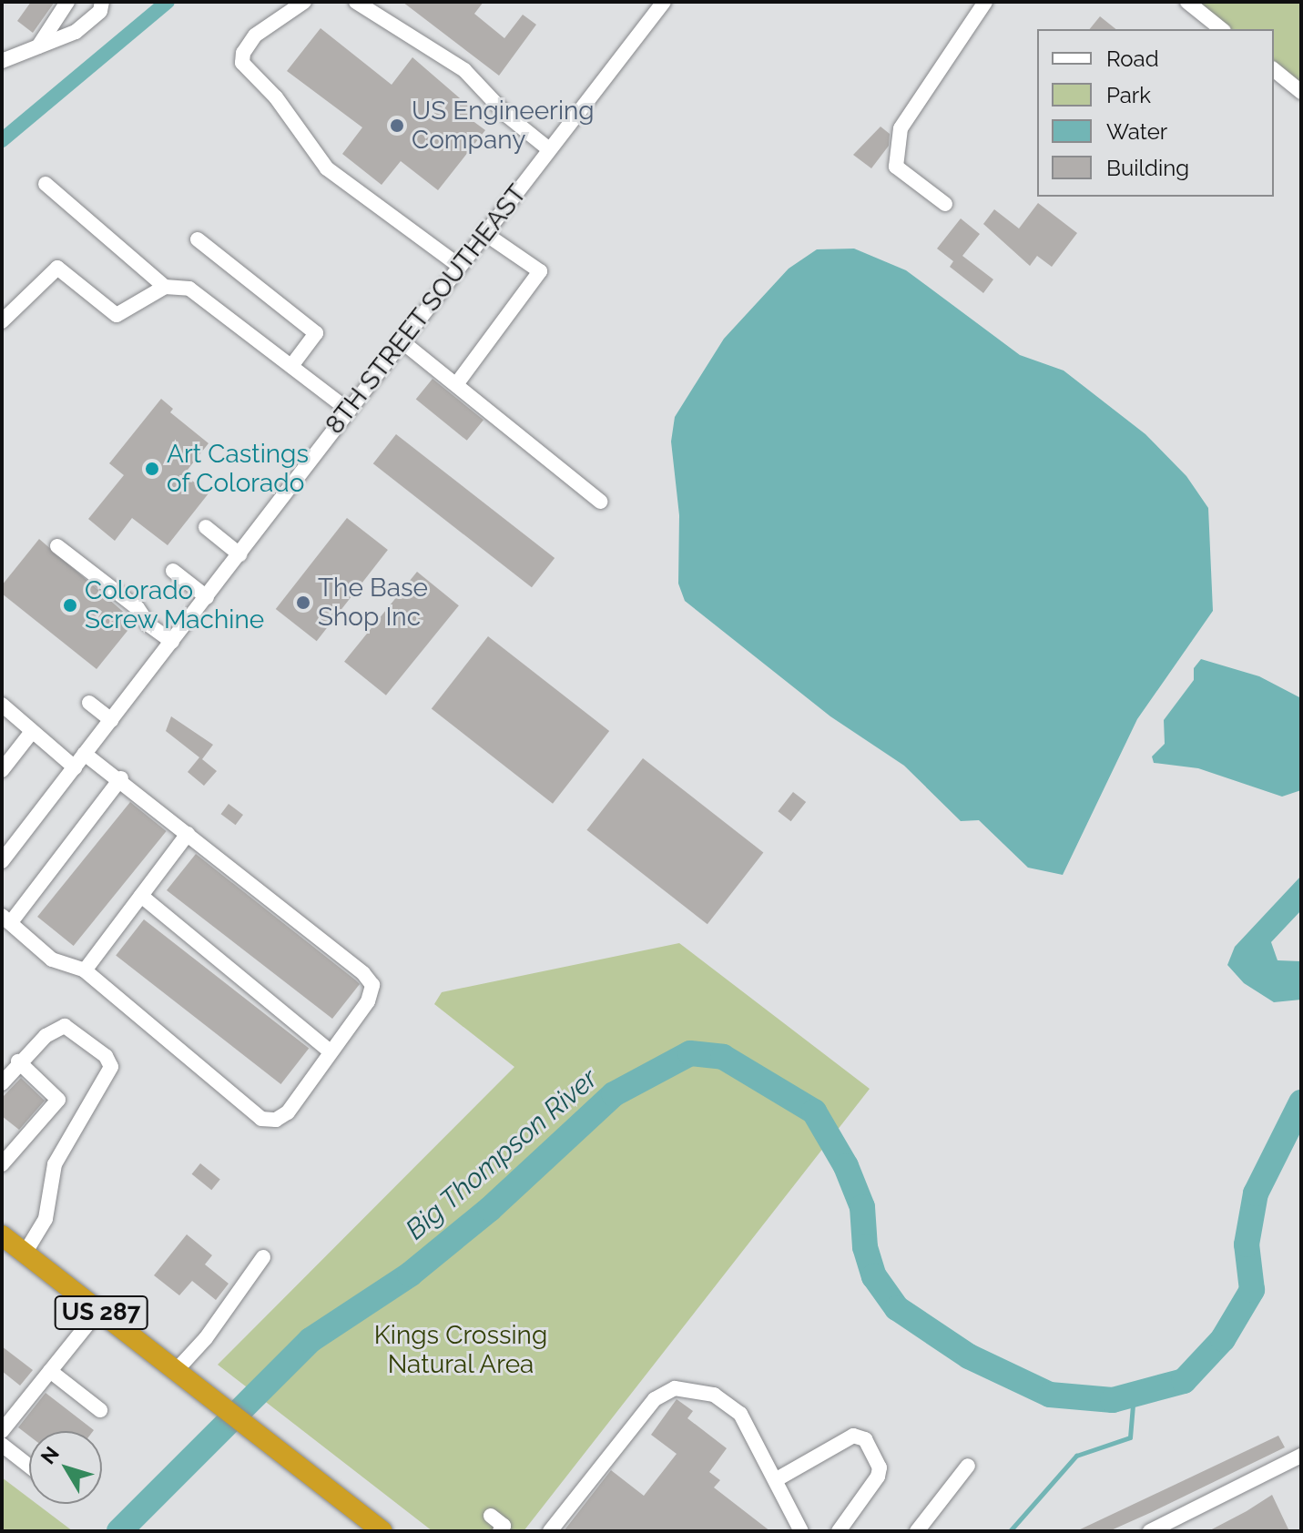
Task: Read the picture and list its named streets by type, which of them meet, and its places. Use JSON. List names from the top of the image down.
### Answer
{
  "streets": {
    "highway": ["US 287"],
    "street": ["8TH STREET SOUTHEAST"]
  },
  "water": ["Big Thompson River"],
  "parks": ["Kings Crossing Natural Area"],
  "places": [
    "US Engineering Company",
    "Art Castings of Colorado",
    "The Base Shop Inc",
    "Colorado Screw Machine"
  ],
  "legend": [
    "Road",
    "Park",
    "Water",
    "Building"
  ],
  "north": "top left"
}
